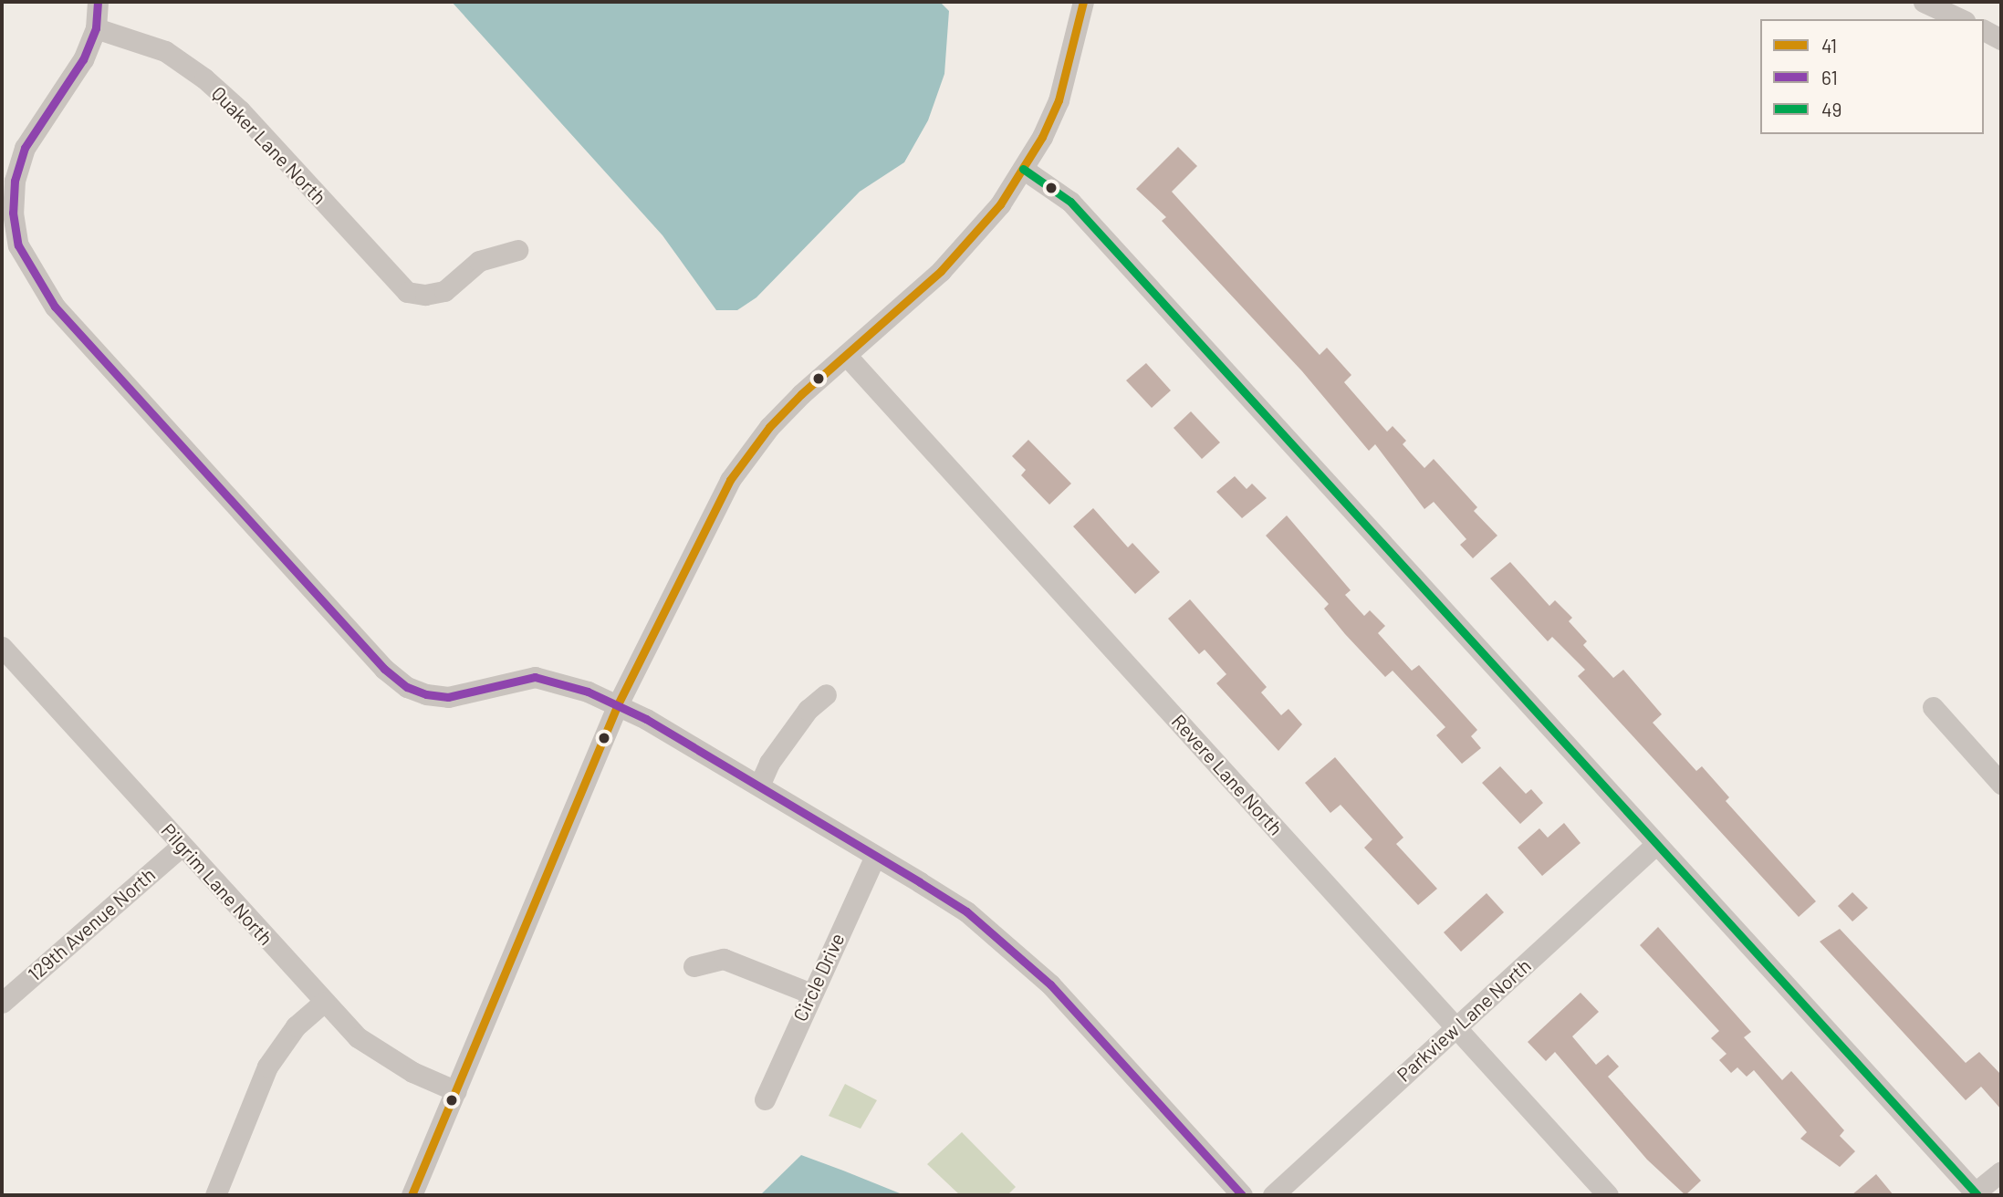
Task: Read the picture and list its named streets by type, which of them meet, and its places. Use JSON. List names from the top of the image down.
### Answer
{
  "streets": {
    "street": [
      "Quaker Lane North",
      "Revere Lane North",
      "Pilgrim Lane North",
      "129th Avenue North",
      "Circle Drive",
      "Parkview Lane North"
    ]
  },
  "crossings": [
    ["Revere Lane North", "Parkview Lane North"],
    ["Pilgrim Lane North", "129th Avenue North"]
  ],
  "lines": ["transit line 41", "transit line 61", "transit line 49"],
  "legend": ["41", "61", "49"]
}
